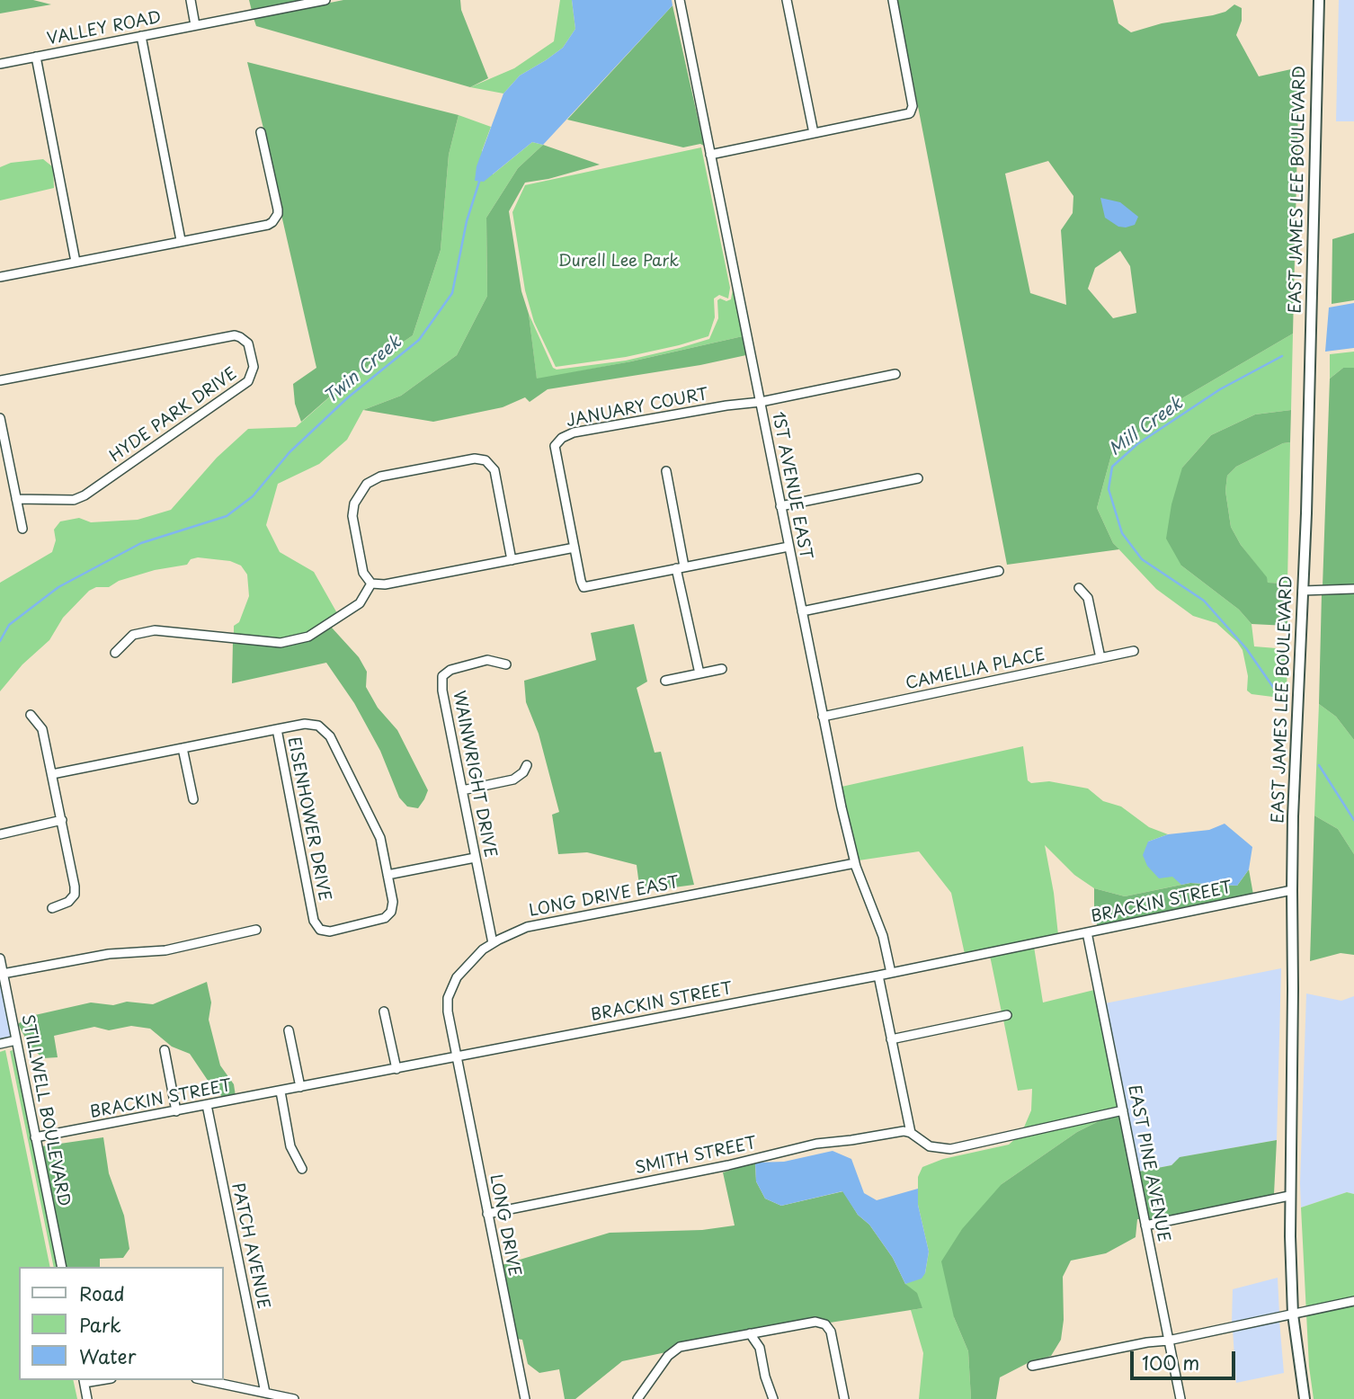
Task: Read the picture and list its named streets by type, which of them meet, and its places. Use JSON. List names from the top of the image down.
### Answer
{
  "streets": {
    "main road": ["EAST JAMES LEE BOULEVARD"],
    "street": [
      "VALLEY ROAD",
      "JANUARY COURT",
      "HYDE PARK DRIVE",
      "1ST AVENUE EAST",
      "CAMELLIA PLACE",
      "WAINWRIGHT DRIVE",
      "EISENHOWER DRIVE",
      "LONG DRIVE EAST",
      "BRACKIN STREET",
      "STILLWELL BOULEVARD",
      "SMITH STREET",
      "EAST PINE AVENUE",
      "LONG DRIVE",
      "PATCH AVENUE"
    ]
  },
  "crossings": [
    ["EAST JAMES LEE BOULEVARD", "BRACKIN STREET"],
    ["JANUARY COURT", "1ST AVENUE EAST"],
    ["1ST AVENUE EAST", "CAMELLIA PLACE"],
    ["1ST AVENUE EAST", "LONG DRIVE EAST"],
    ["1ST AVENUE EAST", "BRACKIN STREET"],
    ["WAINWRIGHT DRIVE", "LONG DRIVE EAST"],
    ["LONG DRIVE EAST", "BRACKIN STREET"],
    ["LONG DRIVE EAST", "LONG DRIVE"],
    ["BRACKIN STREET", "STILLWELL BOULEVARD"],
    ["BRACKIN STREET", "EAST PINE AVENUE"],
    ["BRACKIN STREET", "LONG DRIVE"],
    ["BRACKIN STREET", "PATCH AVENUE"],
    ["SMITH STREET", "LONG DRIVE"]
  ],
  "water": ["Twin Creek", "Mill Creek"],
  "parks": ["Durell Lee Park"],
  "legend": ["Road", "Park", "Water"],
  "scale_bar": "100 m"
}
